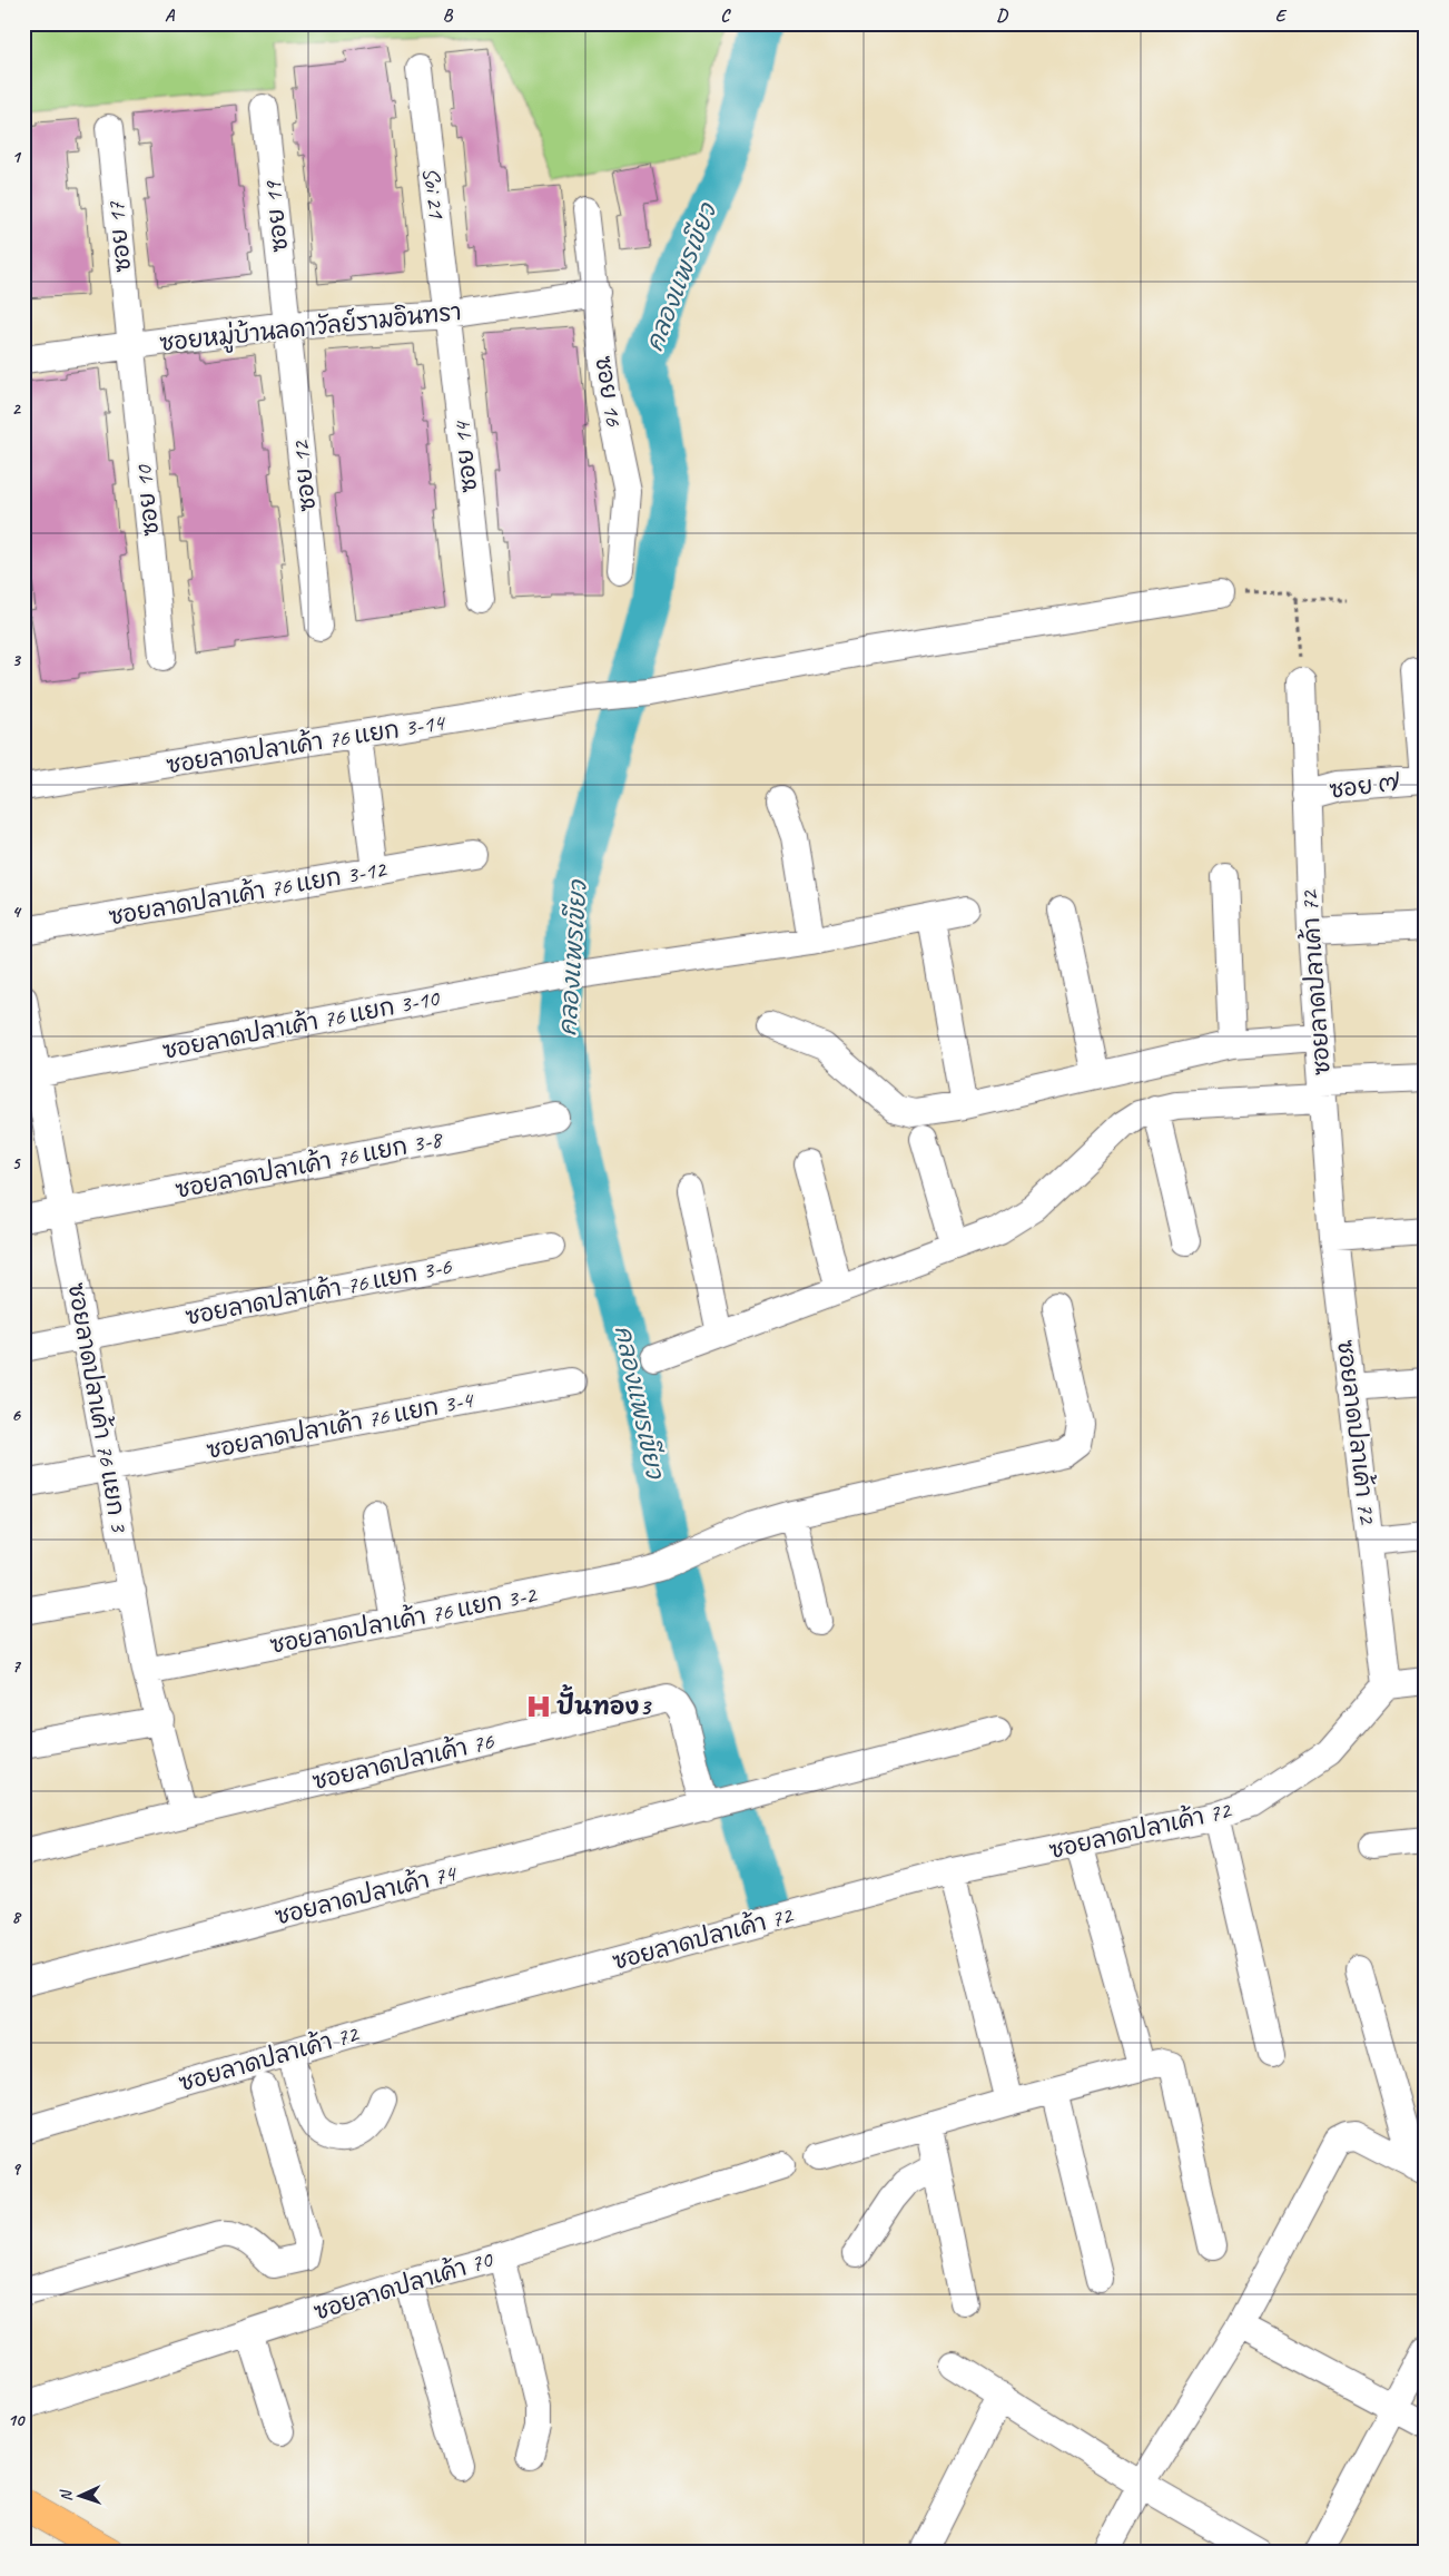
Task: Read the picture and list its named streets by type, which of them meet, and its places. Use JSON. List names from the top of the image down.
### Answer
{
  "streets": {
    "street": [
      "Soi 21",
      "ซอย 19",
      "ซอย 17",
      "ซอยหมู่บ้านลดาวัลย์รามอินทรา",
      "ซอย 16",
      "ซอย 14",
      "ซอย 12",
      "ซอย 10",
      "ซอยลาดปลาเค้า 76 แยก 3-14",
      "ซอย ๗",
      "ซอยลาดปลาเค้า 76 แยก 3-12",
      "ซอยลาดปลาเค้า 72",
      "ซอยลาดปลาเค้า 76 แยก 3-10",
      "ซอยลาดปลาเค้า 76 แยก 3-8",
      "ซอยลาดปลาเค้า 76 แยก 3-6",
      "ซอยลาดปลาเค้า 76 แยก 3",
      "ซอยลาดปลาเค้า 76 แยก 3-4",
      "ซอยลาดปลาเค้า 76 แยก 3-2",
      "ซอยลาดปลาเค้า 76",
      "ซอยลาดปลาเค้า 74",
      "ซอยลาดปลาเค้า 70"
    ]
  },
  "crossings": [
    ["Soi 21", "ซอยหมู่บ้านลดาวัลย์รามอินทรา"],
    ["Soi 21", "ซอย 14"],
    ["ซอย 19", "ซอยหมู่บ้านลดาวัลย์รามอินทรา"],
    ["ซอย 19", "ซอย 12"],
    ["ซอย 17", "ซอยหมู่บ้านลดาวัลย์รามอินทรา"],
    ["ซอย 17", "ซอย 10"],
    ["ซอยหมู่บ้านลดาวัลย์รามอินทรา", "ซอย 16"],
    ["ซอยหมู่บ้านลดาวัลย์รามอินทรา", "ซอย 14"],
    ["ซอยหมู่บ้านลดาวัลย์รามอินทรา", "ซอย 12"],
    ["ซอยหมู่บ้านลดาวัลย์รามอินทรา", "ซอย 10"],
    ["ซอย ๗", "ซอยลาดปลาเค้า 72"],
    ["ซอยลาดปลาเค้า 76 แยก 3-10", "ซอยลาดปลาเค้า 76 แยก 3"],
    ["ซอยลาดปลาเค้า 76 แยก 3-8", "ซอยลาดปลาเค้า 76 แยก 3"],
    ["ซอยลาดปลาเค้า 76 แยก 3-6", "ซอยลาดปลาเค้า 76 แยก 3"],
    ["ซอยลาดปลาเค้า 76 แยก 3", "ซอยลาดปลาเค้า 76 แยก 3-4"],
    ["ซอยลาดปลาเค้า 76 แยก 3", "ซอยลาดปลาเค้า 76 แยก 3-2"],
    ["ซอยลาดปลาเค้า 76 แยก 3", "ซอยลาดปลาเค้า 76"],
    ["ซอยลาดปลาเค้า 76", "ซอยลาดปลาเค้า 74"]
  ],
  "water": ["คลองแพรเขียว"],
  "places": {
    "hospital": ["ปั้นทอง3"]
  },
  "north": "left",
  "grid": {
    "columns": [
      "A",
      "B",
      "C",
      "D",
      "E"
    ],
    "rows": [
      "1",
      "2",
      "3",
      "4",
      "5",
      "6",
      "7",
      "8",
      "9",
      "10"
    ]
  }
}
